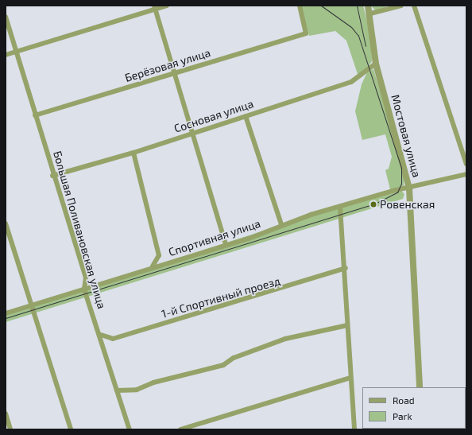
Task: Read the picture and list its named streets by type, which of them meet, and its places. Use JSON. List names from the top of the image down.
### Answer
{
  "streets": {
    "street": [
      "Берёзовая улица",
      "Сосновая улица",
      "Мостовая улица",
      "Большая Поливановская улица",
      "Спортивная улица",
      "1-й Спортивный проезд"
    ]
  },
  "crossings": [
    ["Берёзовая улица", "Большая Поливановская улица"],
    ["Сосновая улица", "Мостовая улица"],
    ["Сосновая улица", "Большая Поливановская улица"],
    ["Мостовая улица", "Спортивная улица"],
    ["Большая Поливановская улица", "Спортивная улица"],
    ["Большая Поливановская улица", "1-й Спортивный проезд"]
  ],
  "places": ["Ровенская"],
  "legend": ["Road", "Park"]
}
